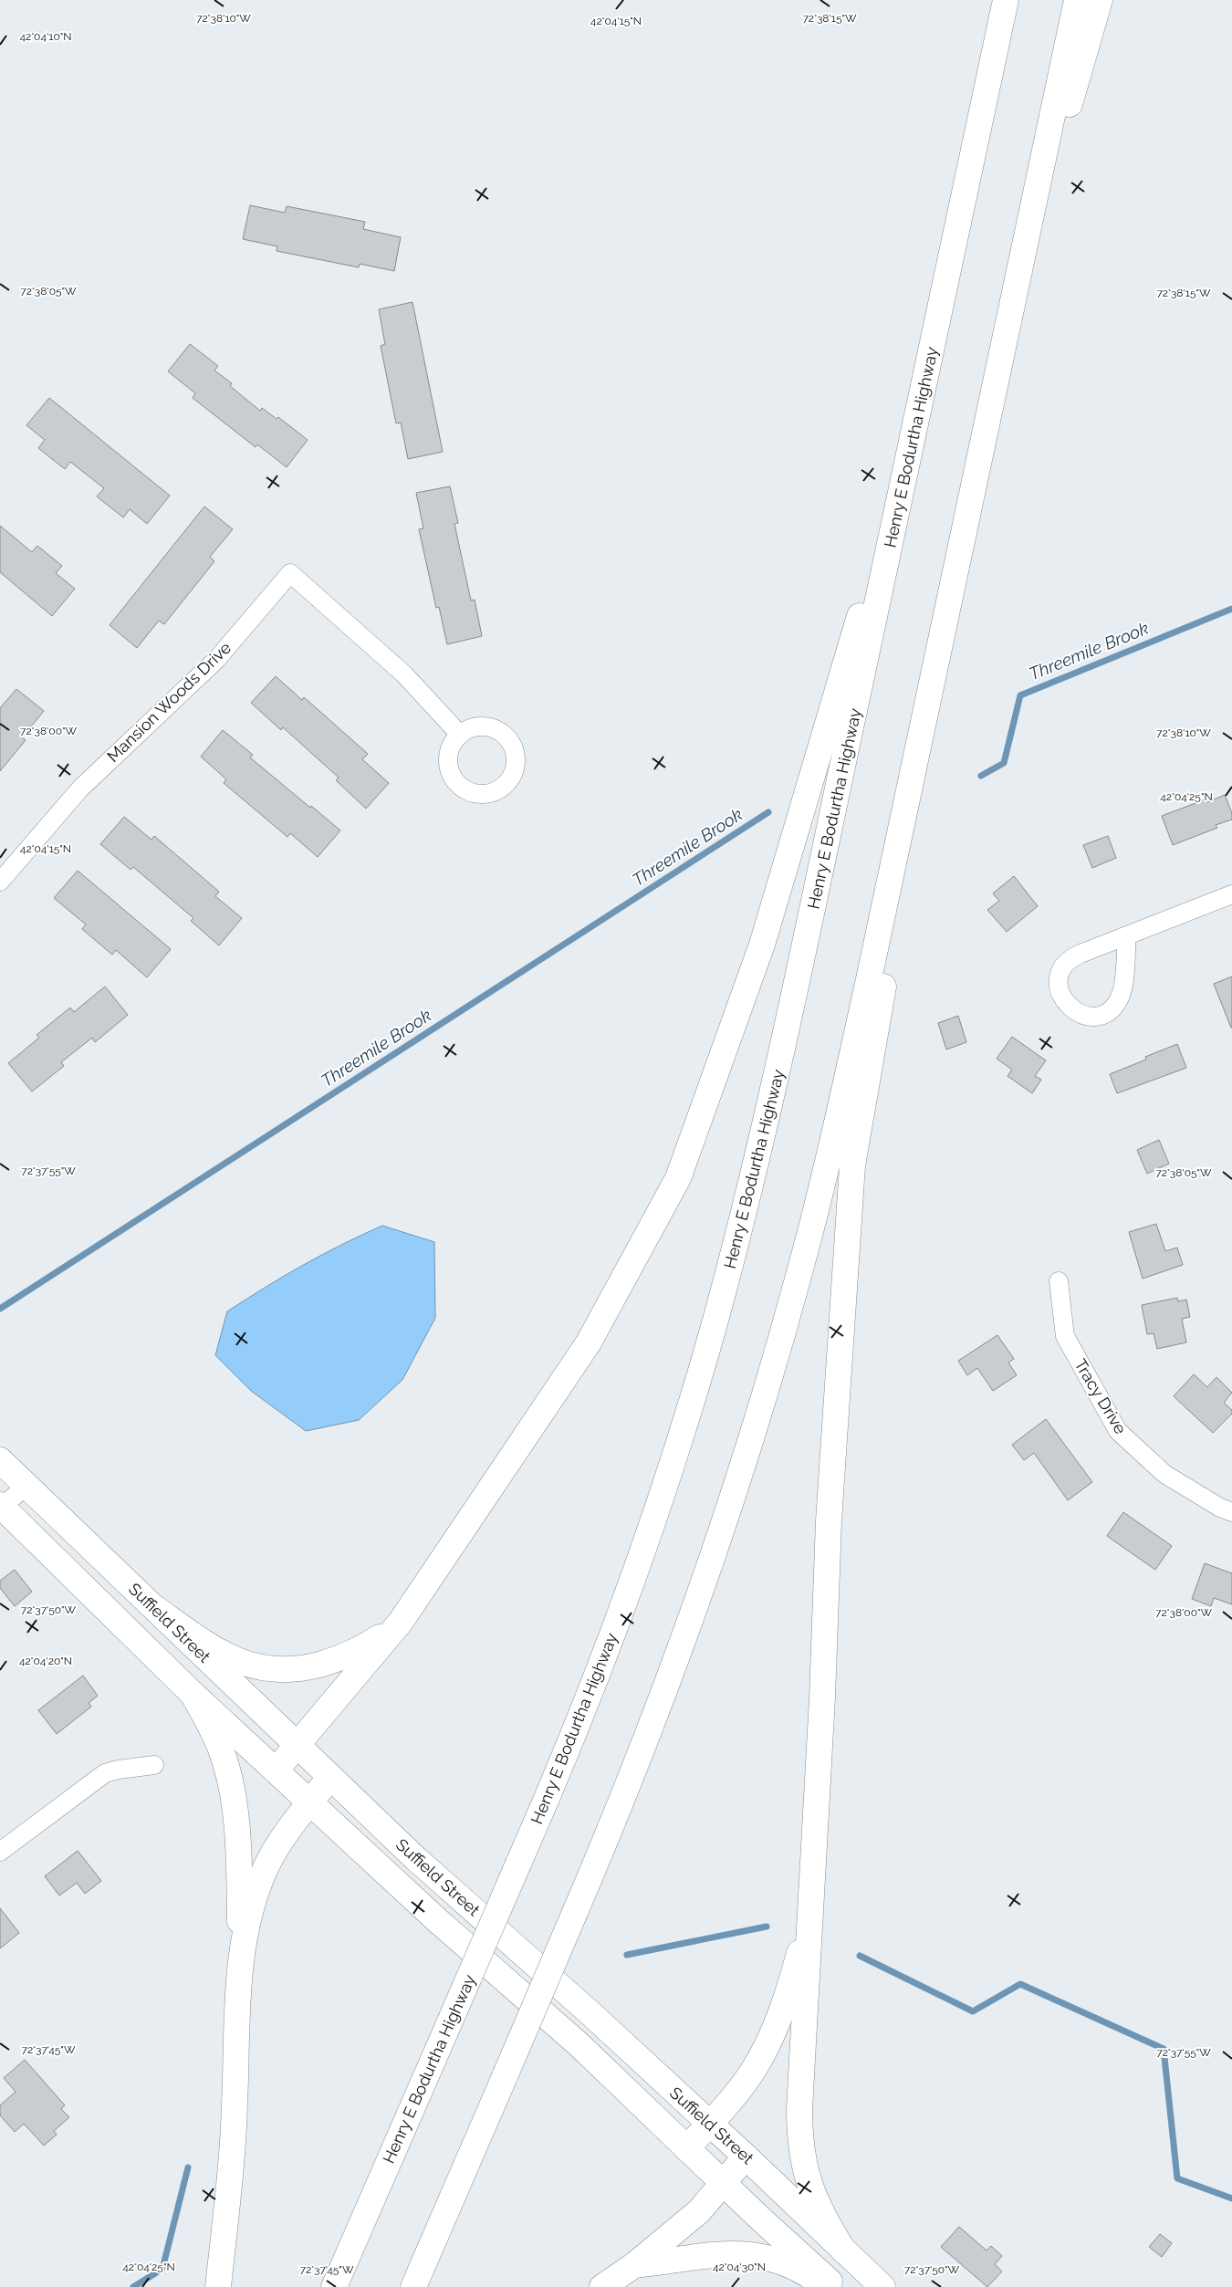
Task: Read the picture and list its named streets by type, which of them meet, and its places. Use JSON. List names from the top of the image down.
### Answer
{
  "streets": {
    "main road": ["Henry E Bodurtha Highway", "Suffield Street"],
    "street": ["Mansion Woods Drive", "Tracy Drive"]
  },
  "water": ["Threemile Brook"],
  "coordinates": [
    "72°38'10\"W",
    "72°38'15\"W",
    "42°04'15\"N",
    "42°04'10\"N",
    "72°38'05\"W",
    "72°38'00\"W",
    "42°04'25\"N",
    "72°37'55\"W",
    "72°37'50\"W",
    "42°04'20\"N",
    "72°37'45\"W",
    "42°04'30\"N"
  ]
}
